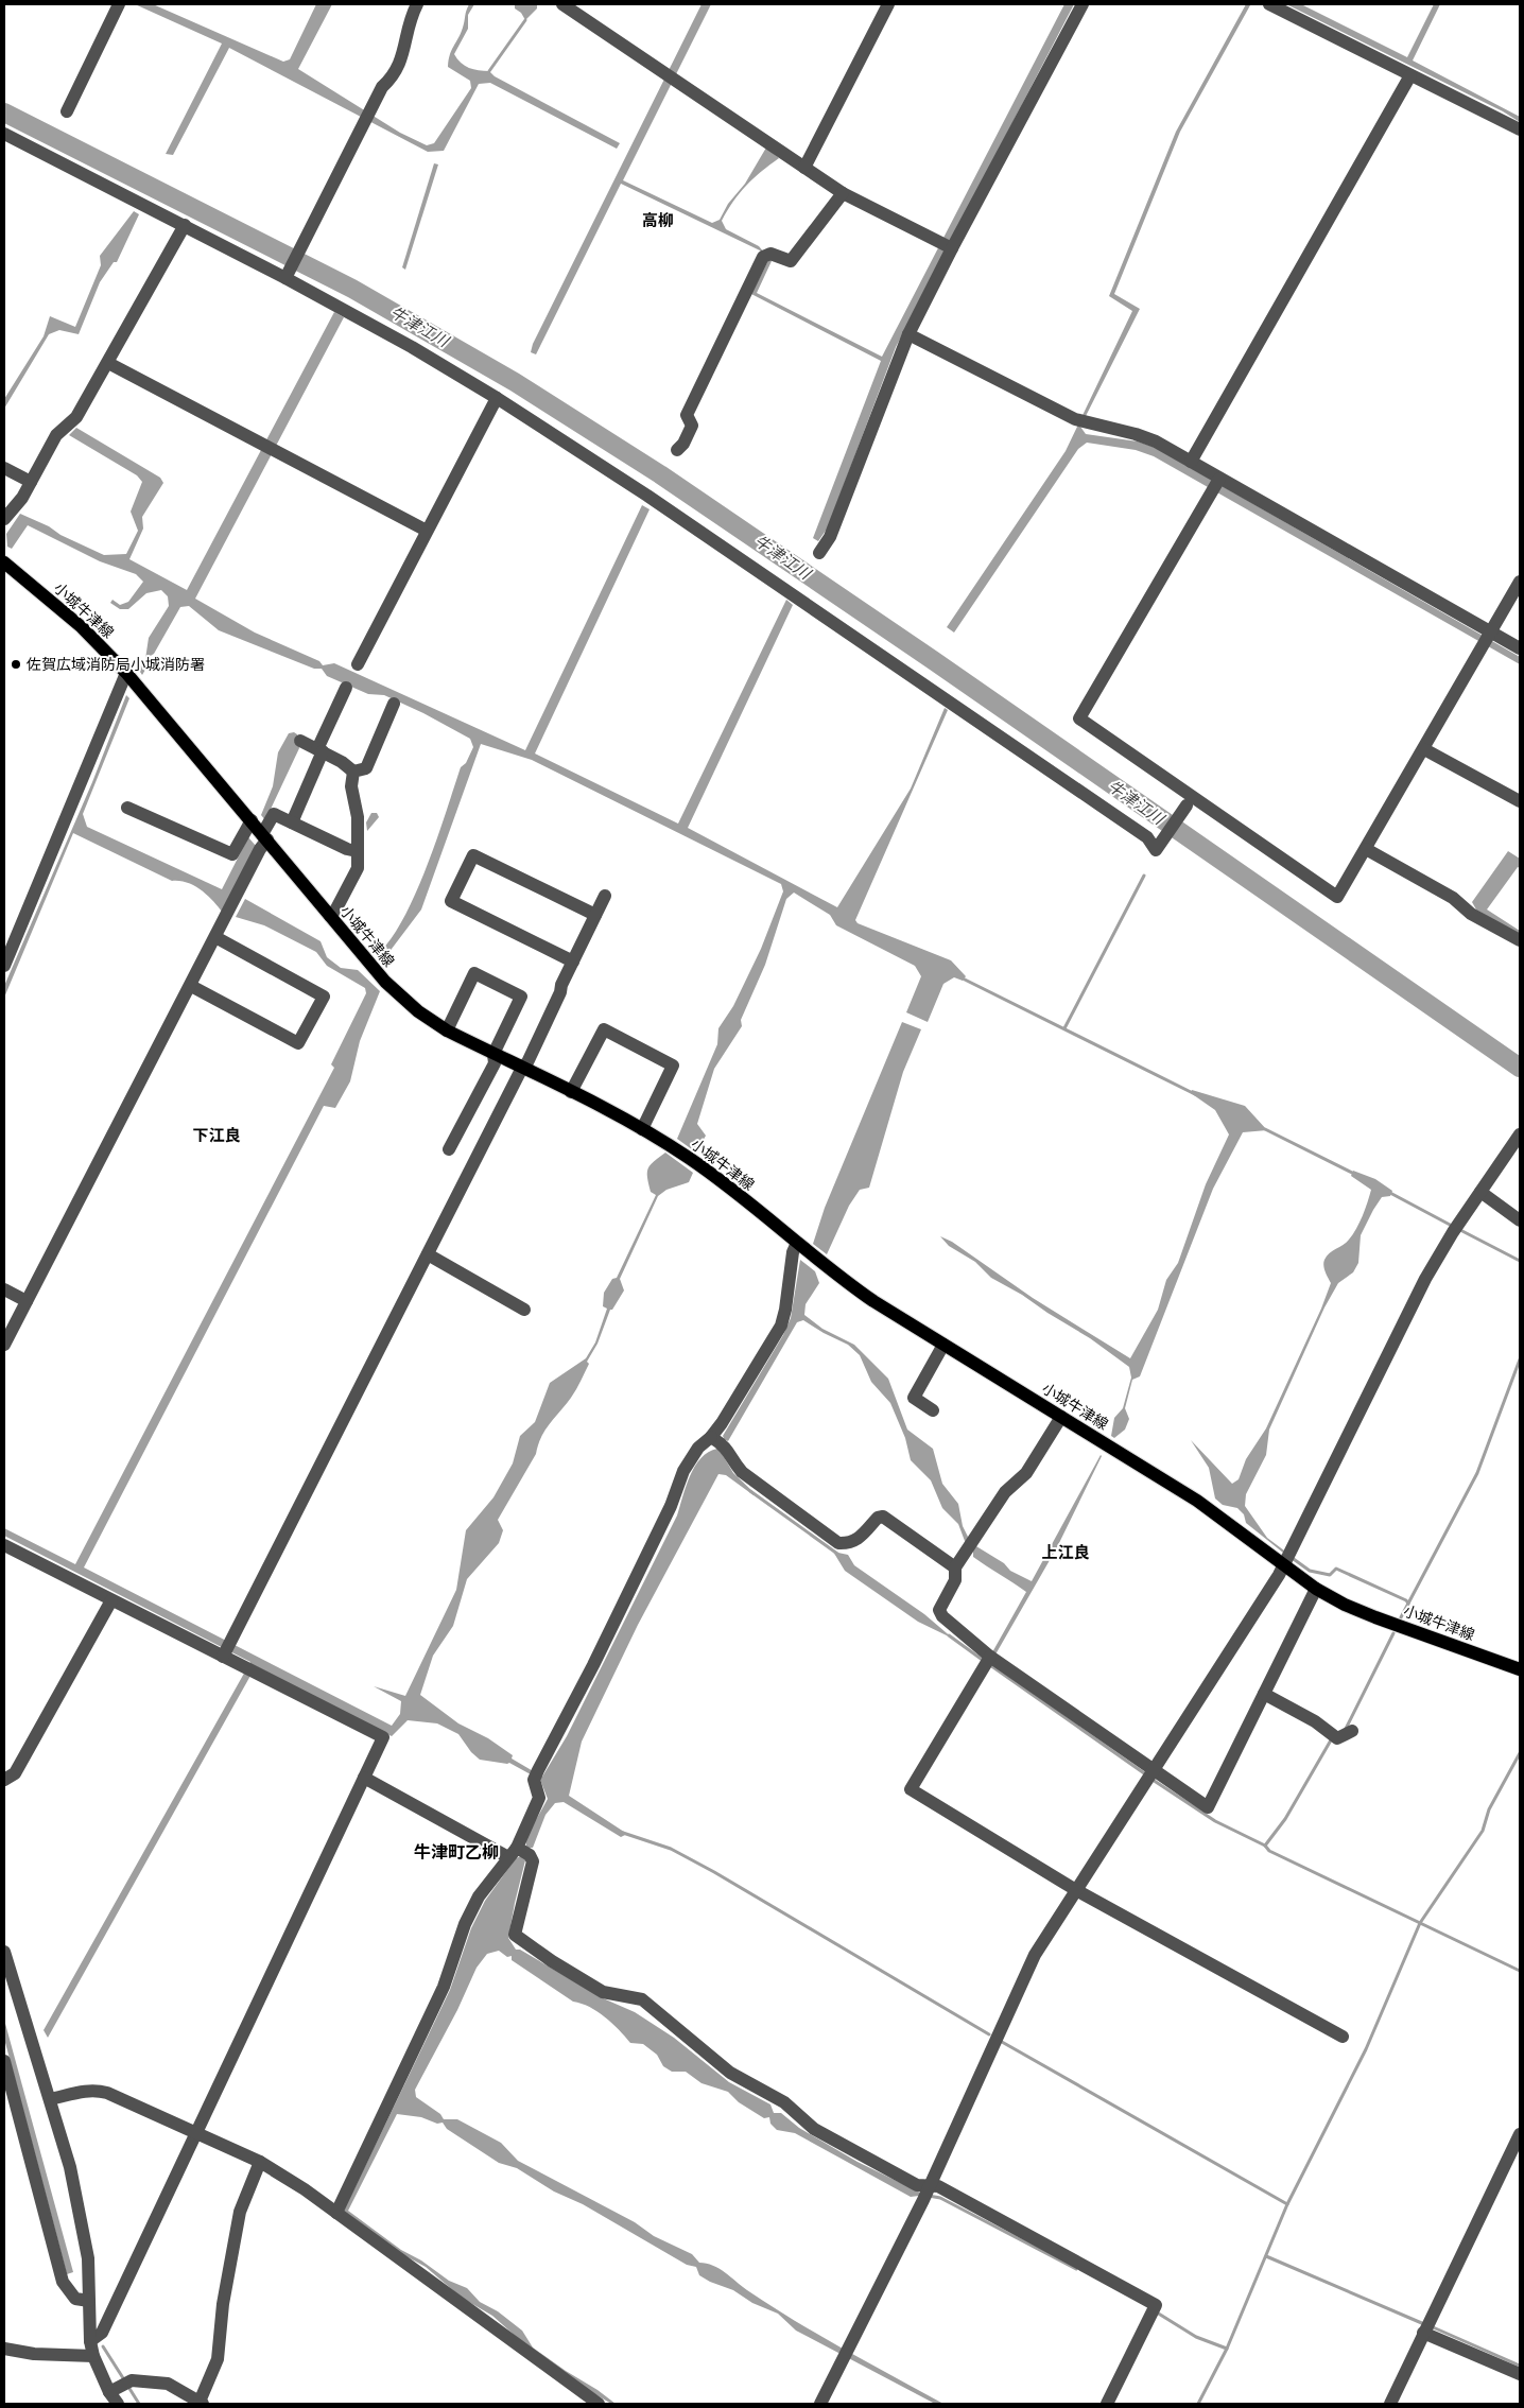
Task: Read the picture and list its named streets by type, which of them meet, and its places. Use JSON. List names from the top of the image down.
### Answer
{
  "streets": {
    "main road": ["小城牛津線"]
  },
  "districts": [
    "高柳",
    "下江良",
    "上江良",
    "牛津町乙柳"
  ],
  "water": ["牛津江川"],
  "places": ["佐賀広域消防局小城消防署"]
}
